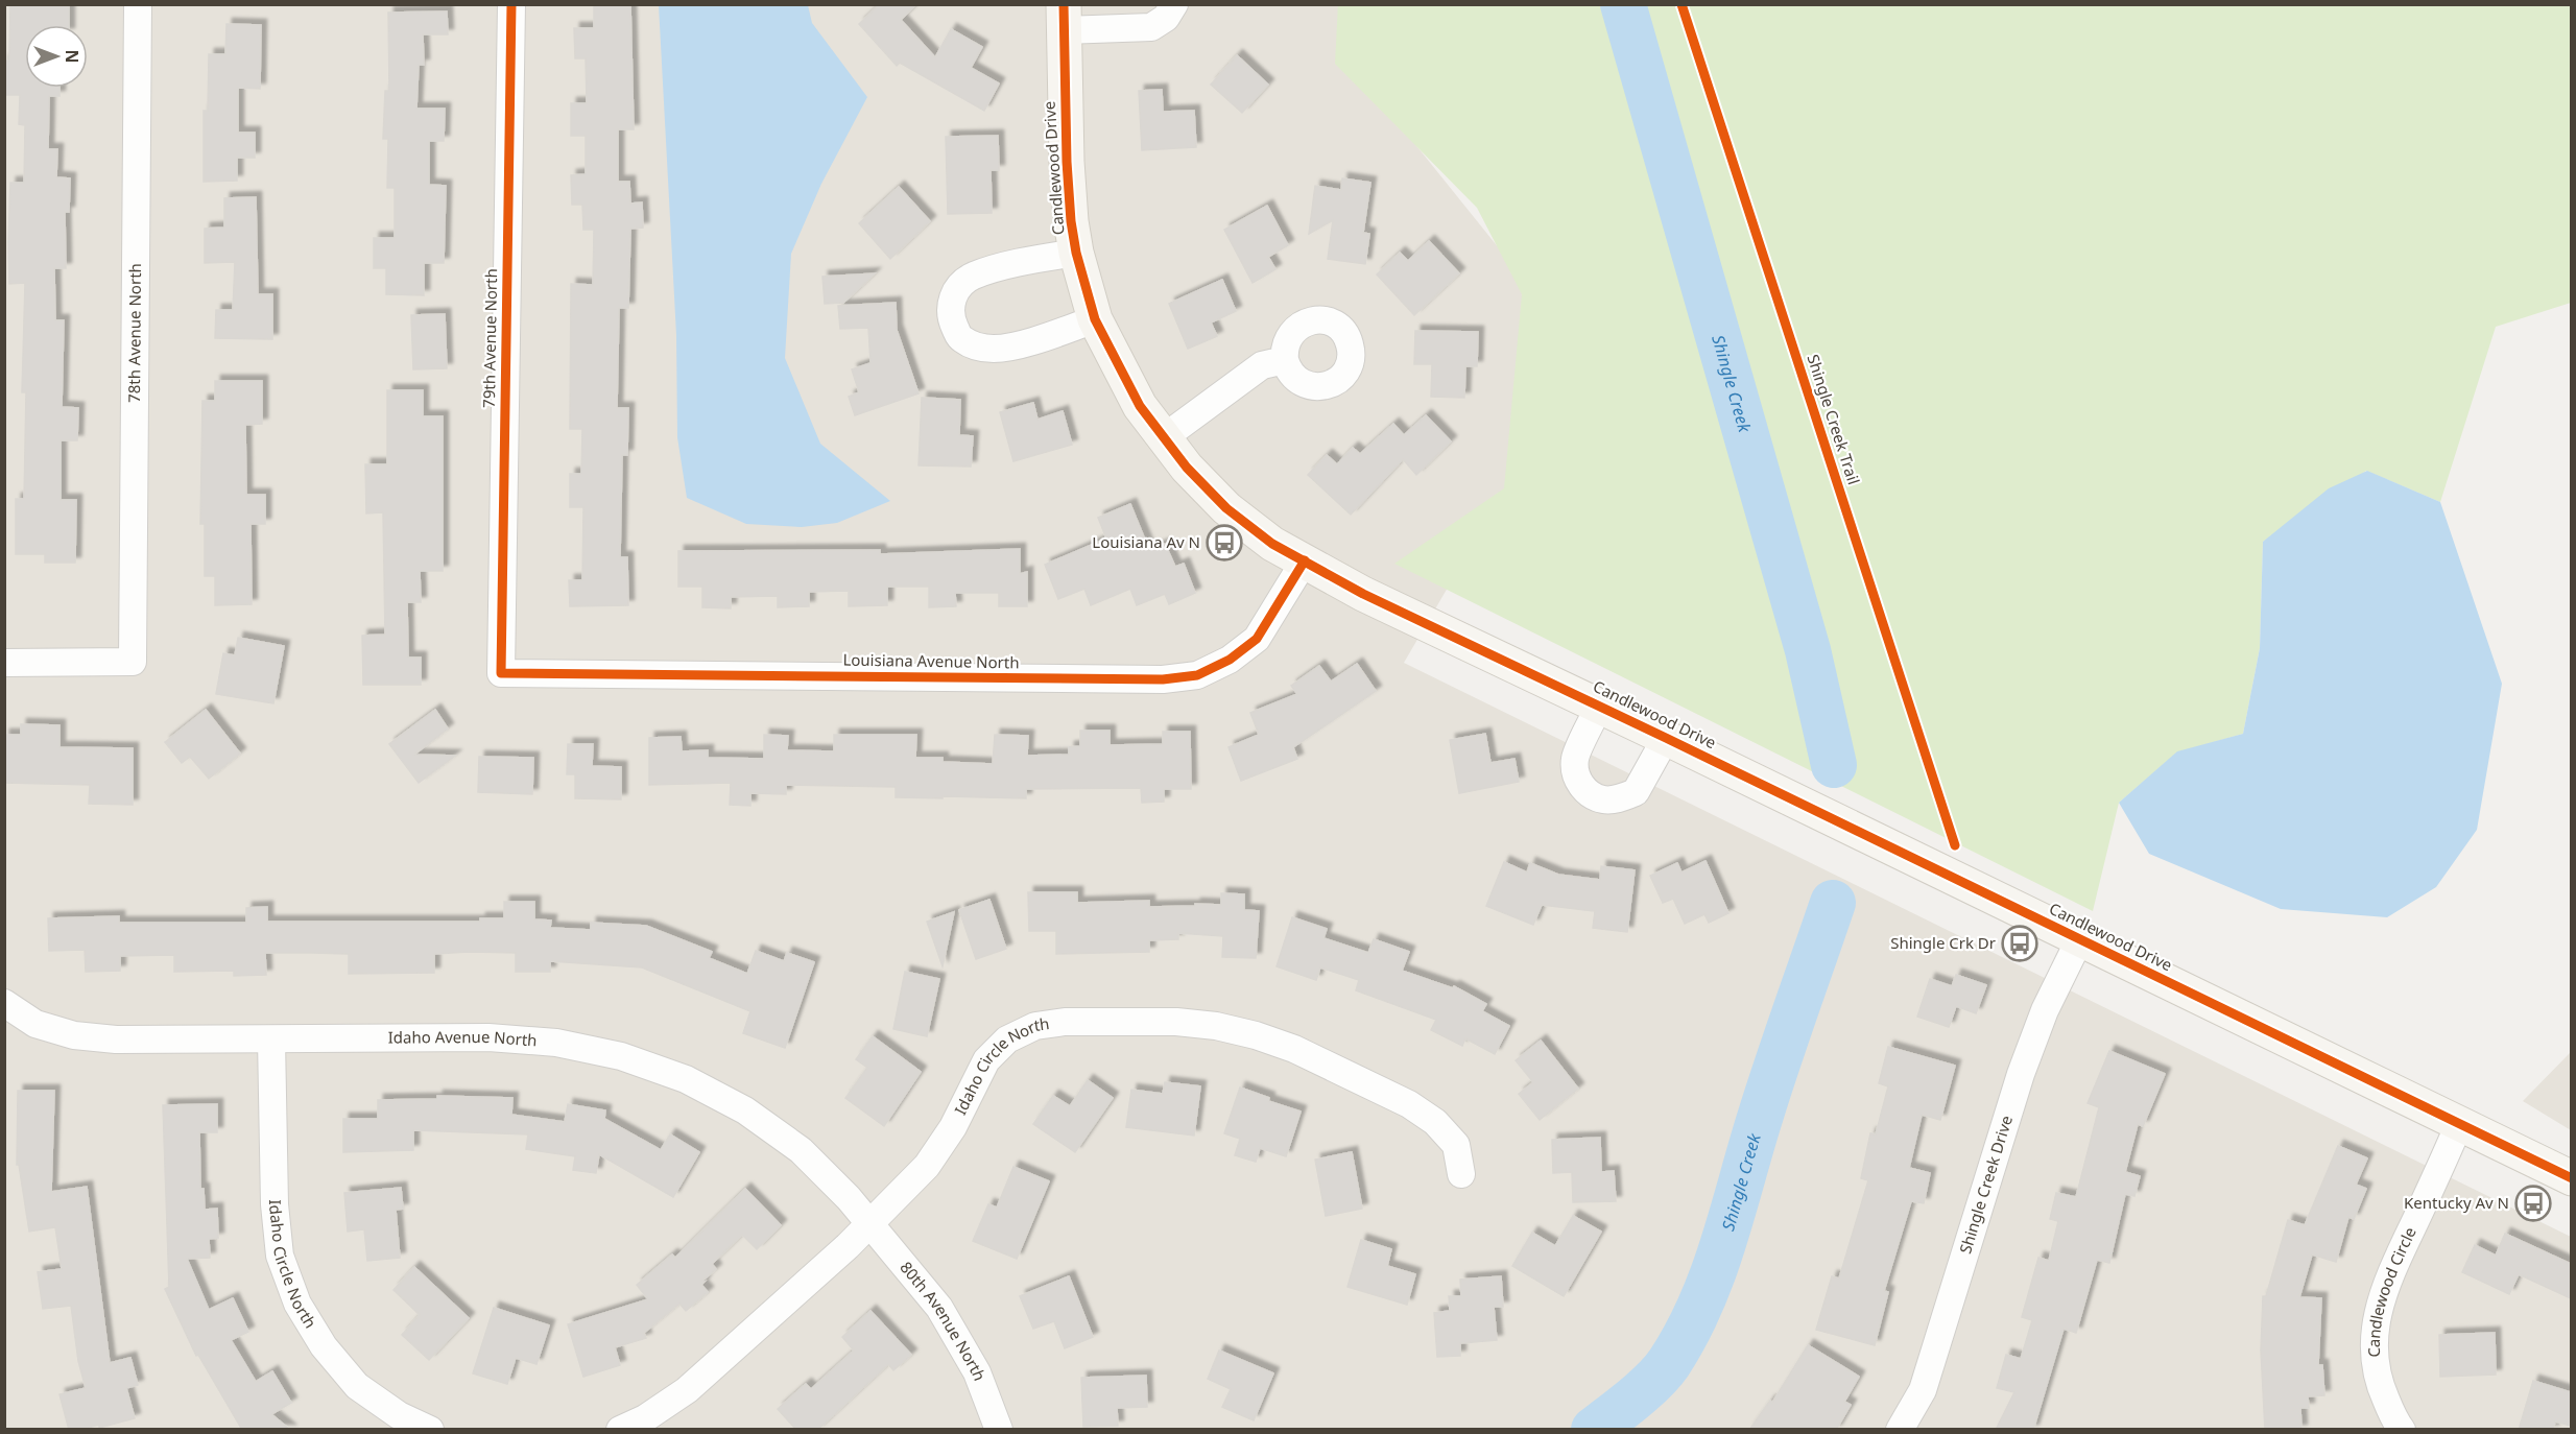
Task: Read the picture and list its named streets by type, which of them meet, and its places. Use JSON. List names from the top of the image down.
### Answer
{
  "streets": {
    "street": [
      "Candlewood Drive",
      "78th Avenue North",
      "79th Avenue North",
      "Louisiana Avenue North",
      "Idaho Avenue North",
      "Idaho Circle North",
      "Shingle Creek Drive",
      "Candlewood Circle",
      "80th Avenue North"
    ],
    "cycle path": ["Shingle Creek Trail"]
  },
  "crossings": [
    ["Candlewood Drive", "Louisiana Avenue North"],
    ["Candlewood Drive", "Shingle Creek Drive"],
    ["Candlewood Drive", "Candlewood Circle"],
    ["79th Avenue North", "Louisiana Avenue North"],
    ["Idaho Avenue North", "Idaho Circle North"],
    ["Idaho Avenue North", "80th Avenue North"],
    ["Idaho Circle North", "80th Avenue North"]
  ],
  "water": ["Shingle Creek"],
  "places": {
    "bus stop": ["Louisiana Av N", "Shingle Crk Dr", "Kentucky Av N"]
  },
  "north": "right"
}
